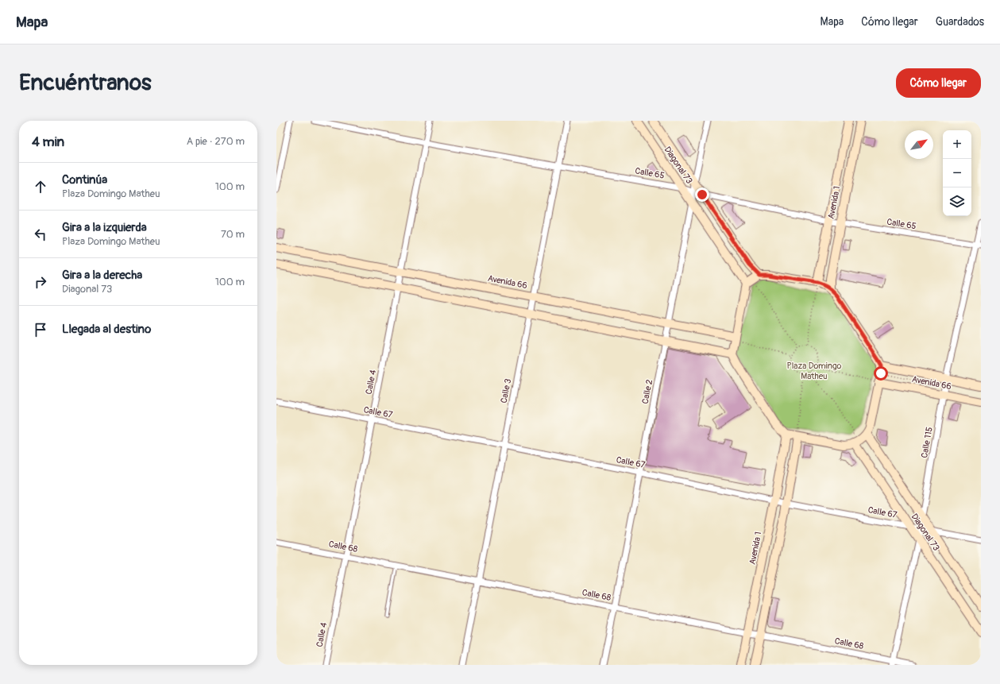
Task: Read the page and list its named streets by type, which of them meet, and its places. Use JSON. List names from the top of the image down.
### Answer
{
  "streets": {
    "main road": ["Diagonal 73", "Avenida 1", "Avenida 66"],
    "street": [
      "Calle 65",
      "Calle 4",
      "Calle 3",
      "Calle 2",
      "Calle 67",
      "Calle 115",
      "Calle 68"
    ]
  },
  "crossings": [
    ["Diagonal 73", "Calle 65"],
    ["Diagonal 73", "Calle 2"],
    ["Diagonal 73", "Calle 67"],
    ["Diagonal 73", "Calle 115"],
    ["Calle 65", "Avenida 1"],
    ["Calle 65", "Calle 4"],
    ["Calle 65", "Calle 3"],
    ["Calle 65", "Calle 2"],
    ["Calle 65", "Calle 115"],
    ["Avenida 1", "Calle 67"],
    ["Avenida 1", "Calle 68"],
    ["Avenida 66", "Calle 4"],
    ["Avenida 66", "Calle 3"],
    ["Avenida 66", "Calle 2"],
    ["Avenida 66", "Calle 115"],
    ["Calle 4", "Calle 67"],
    ["Calle 4", "Calle 68"],
    ["Calle 3", "Calle 67"],
    ["Calle 3", "Calle 68"],
    ["Calle 2", "Calle 67"],
    ["Calle 2", "Calle 68"],
    ["Calle 67", "Calle 115"],
    ["Calle 115", "Calle 68"]
  ],
  "parks": ["Plaza Domingo Matheu"],
  "north": "top right",
  "page": {
    "header": "Mapa",
    "nav": ["Mapa", "Cómo llegar", "Guardados"],
    "buttons": "Cómo llegar",
    "title": "Encuéntranos",
    "heading": ["4 min", "A pie · 270 m"],
    "map_buttons": ["+", "−"],
    "list": [
      ["Continúa", "Plaza Domingo Matheu", "100 m"],
      ["Gira a la izquierda", "Plaza Domingo Matheu", "70 m"],
      ["Gira a la derecha", "Diagonal 73", "100 m"],
      "Llegada al destino"
    ]
  }
}
